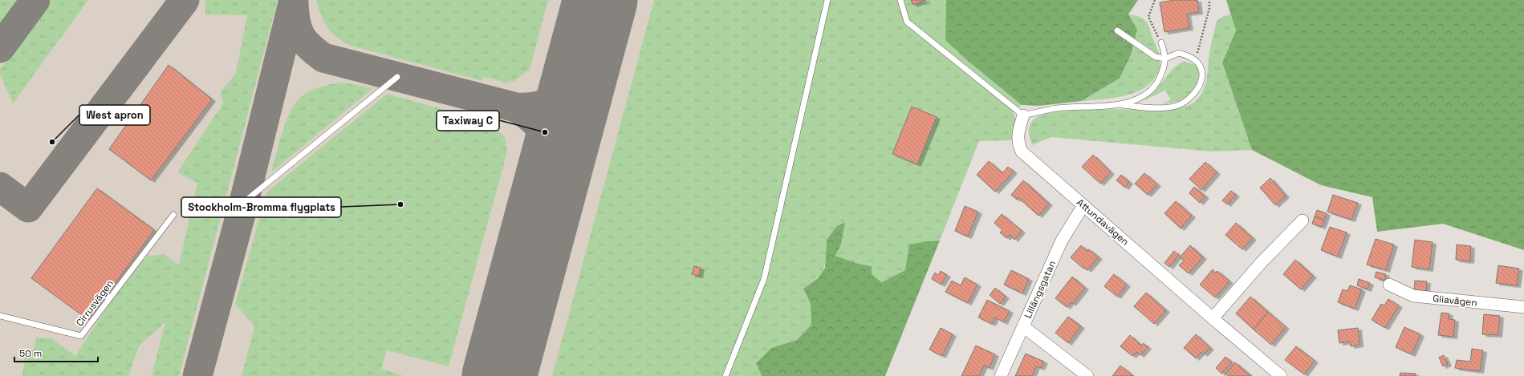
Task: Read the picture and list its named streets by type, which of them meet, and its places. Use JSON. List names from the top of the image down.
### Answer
{
  "streets": {
    "street": ["Attundavägen", "Lillängsgatan", "Gliavägen"],
    "lane": ["Cirrusvägen"]
  },
  "crossings": [
    ["Attundavägen", "Lillängsgatan"]
  ],
  "places": ["Taxiway C", "West apron", "Stockholm-Bromma flygplats"],
  "scale_bar": "50 m"
}
